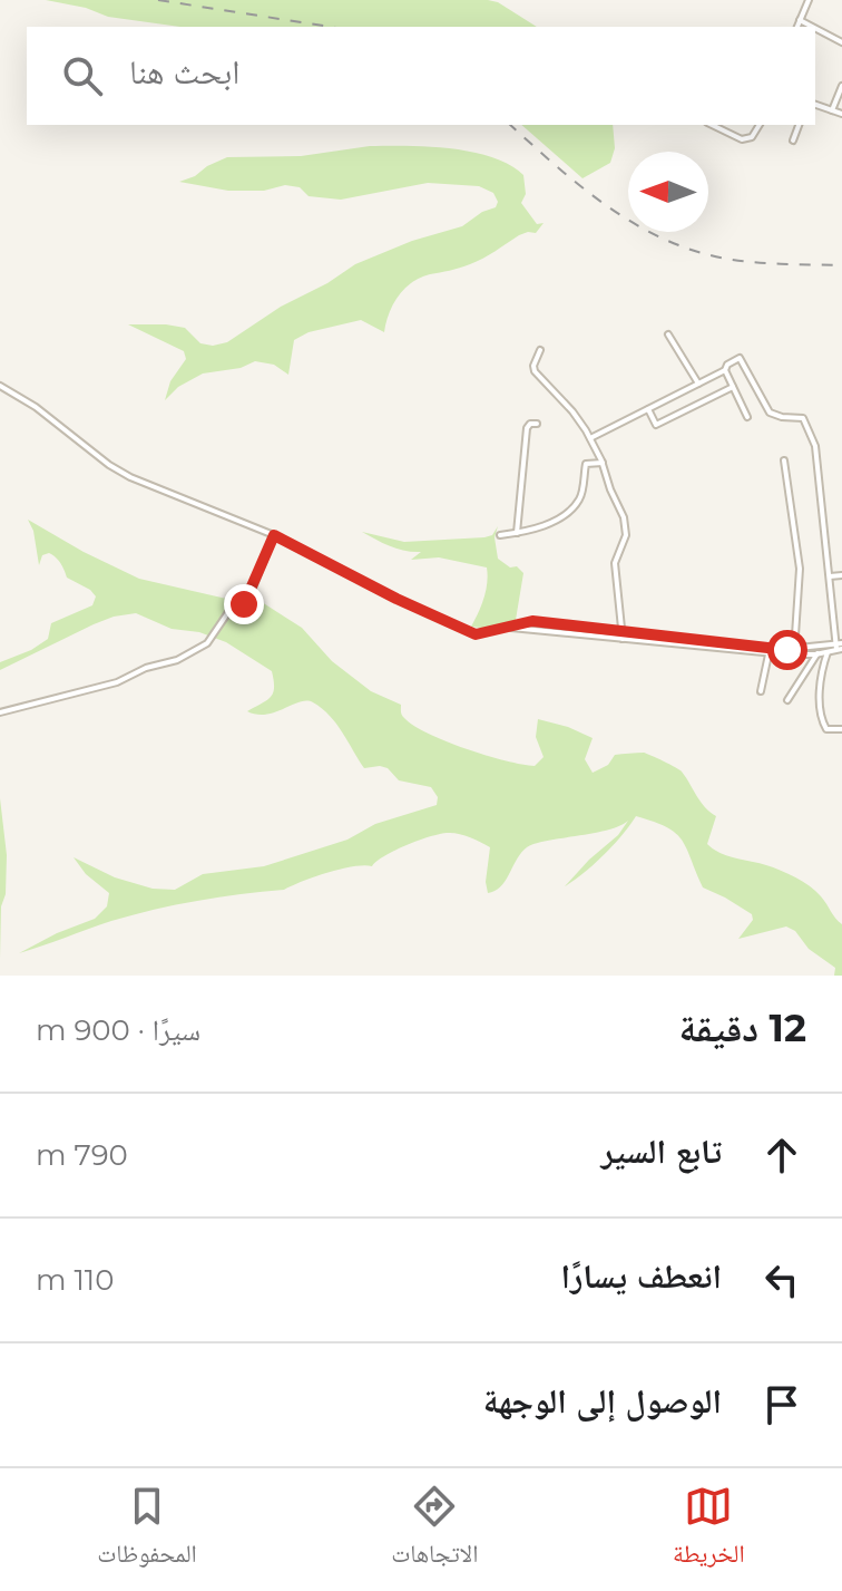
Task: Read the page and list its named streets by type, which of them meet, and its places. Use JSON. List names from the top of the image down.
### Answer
{
  "north": "left",
  "page": {
    "search": "ابحث هنا",
    "heading": ["12 دقيقة", "سيرًا · 900 m"],
    "list": [
      ["تابع السير", "790 m"],
      ["انعطف يسارًا", "110 m"],
      "الوصول إلى الوجهة"
    ],
    "nav": ["الخريطة", "الاتجاهات", "المحفوظات"]
  }
}
